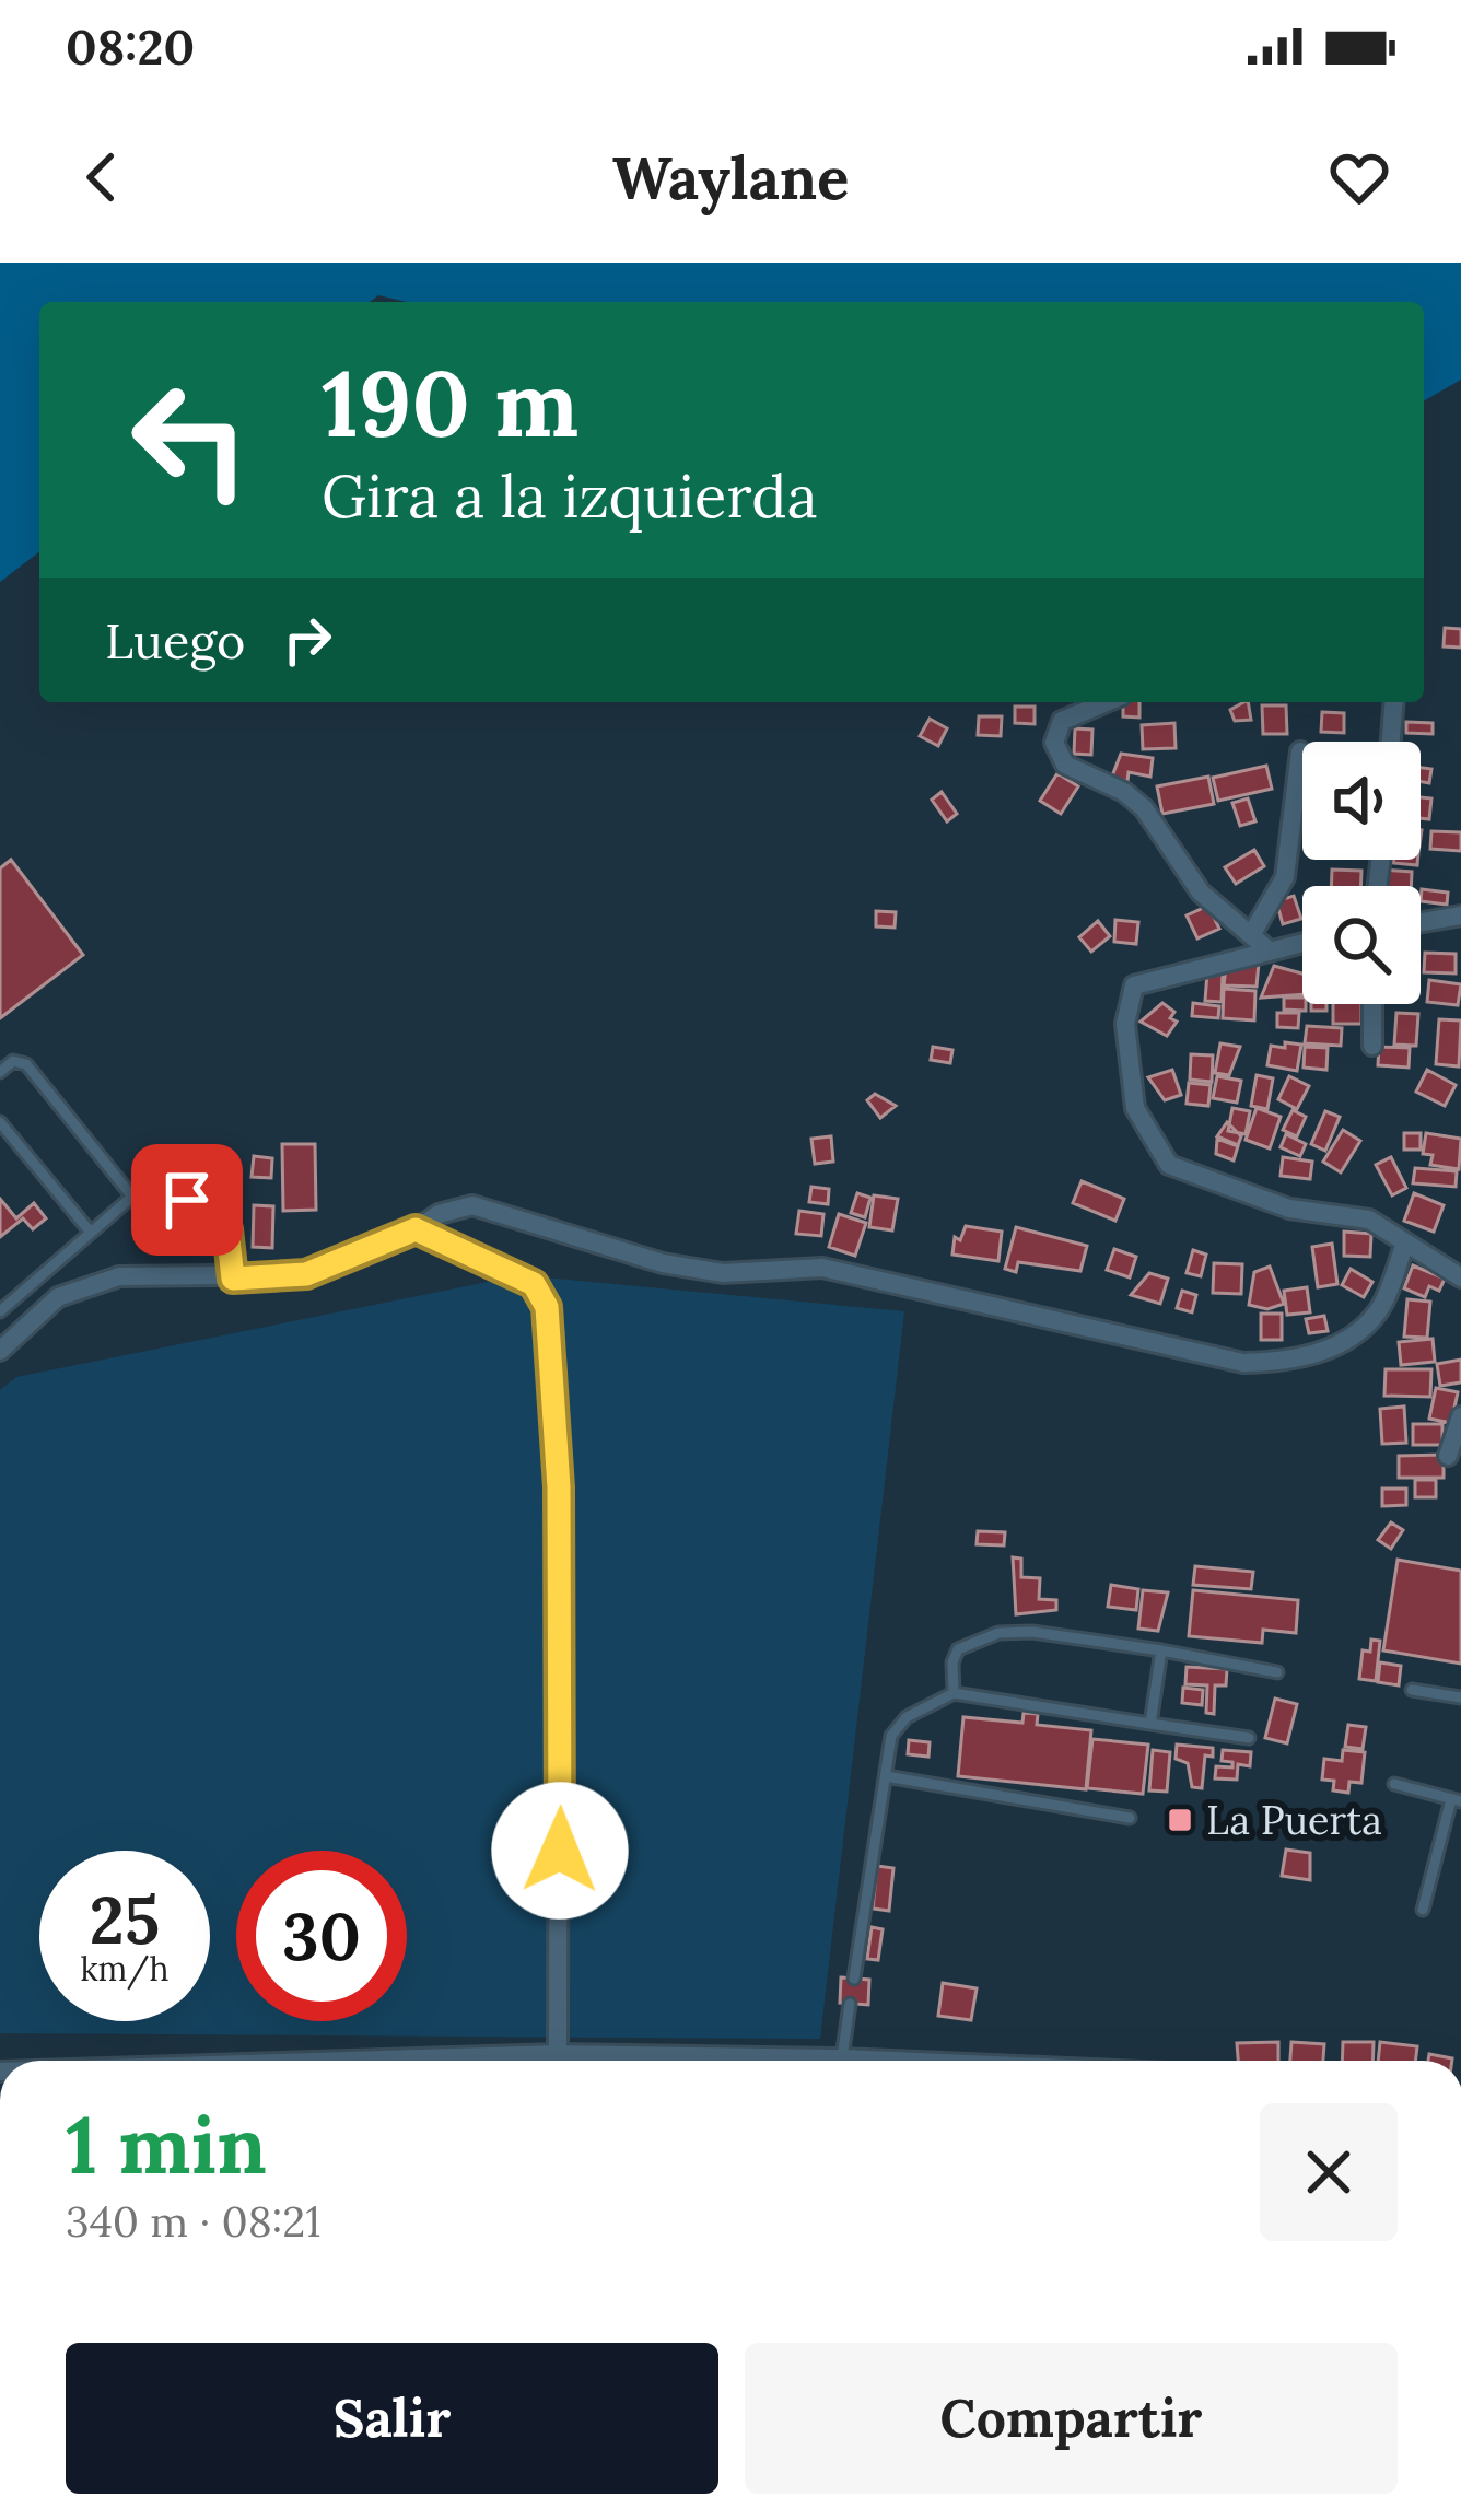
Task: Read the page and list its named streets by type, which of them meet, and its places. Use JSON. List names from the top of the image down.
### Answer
{
  "places": {
    "transit": ["La Puerta"]
  },
  "page": {
    "status": "08:20",
    "header": "Waylane",
    "turn": ["190 m", "Gira a la izquierda"],
    "then": "Luego",
    "speed": "25 km/h",
    "limit": "30",
    "heading": ["1 min", "340 m · 08:21"],
    "buttons": ["Salir", "Compartir"]
  }
}
